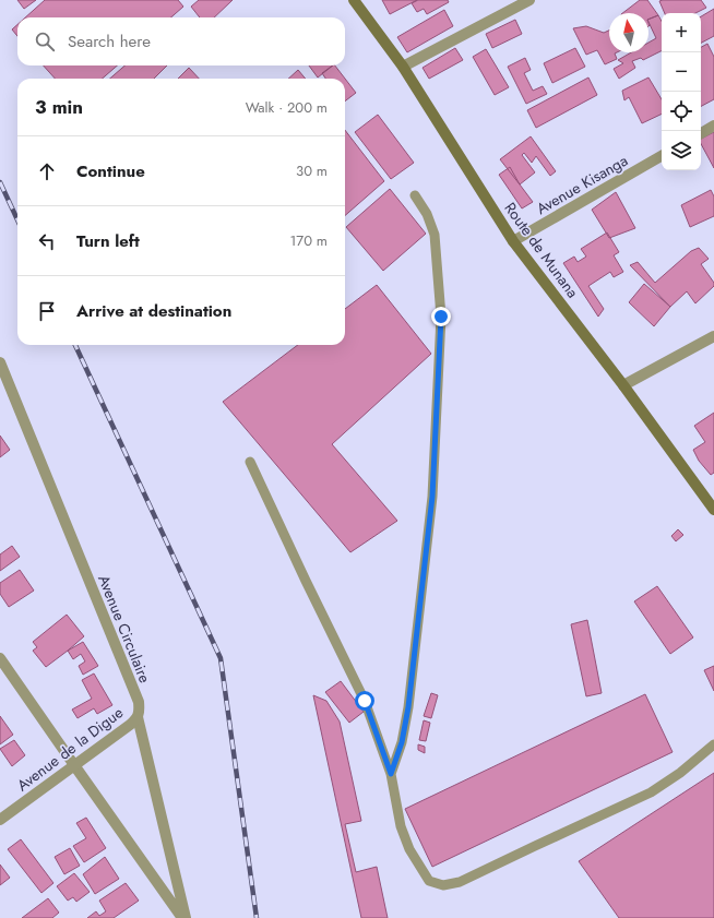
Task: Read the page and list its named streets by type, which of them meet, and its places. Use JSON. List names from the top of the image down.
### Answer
{
  "streets": {
    "main road": ["Route de Munana"],
    "street": ["Avenue Kisanga", "Avenue Circulaire", "Avenue de la Digue"]
  },
  "crossings": [
    ["Avenue Kisanga", "Route de Munana"],
    ["Avenue Circulaire", "Avenue de la Digue"]
  ],
  "north": "top",
  "page": {
    "map_buttons": ["+", "−"],
    "search": "Search here",
    "heading": ["3 min", "Walk · 200 m"],
    "list": [
      ["Continue", "30 m"],
      ["Turn left", "170 m"],
      "Arrive at destination"
    ]
  }
}
